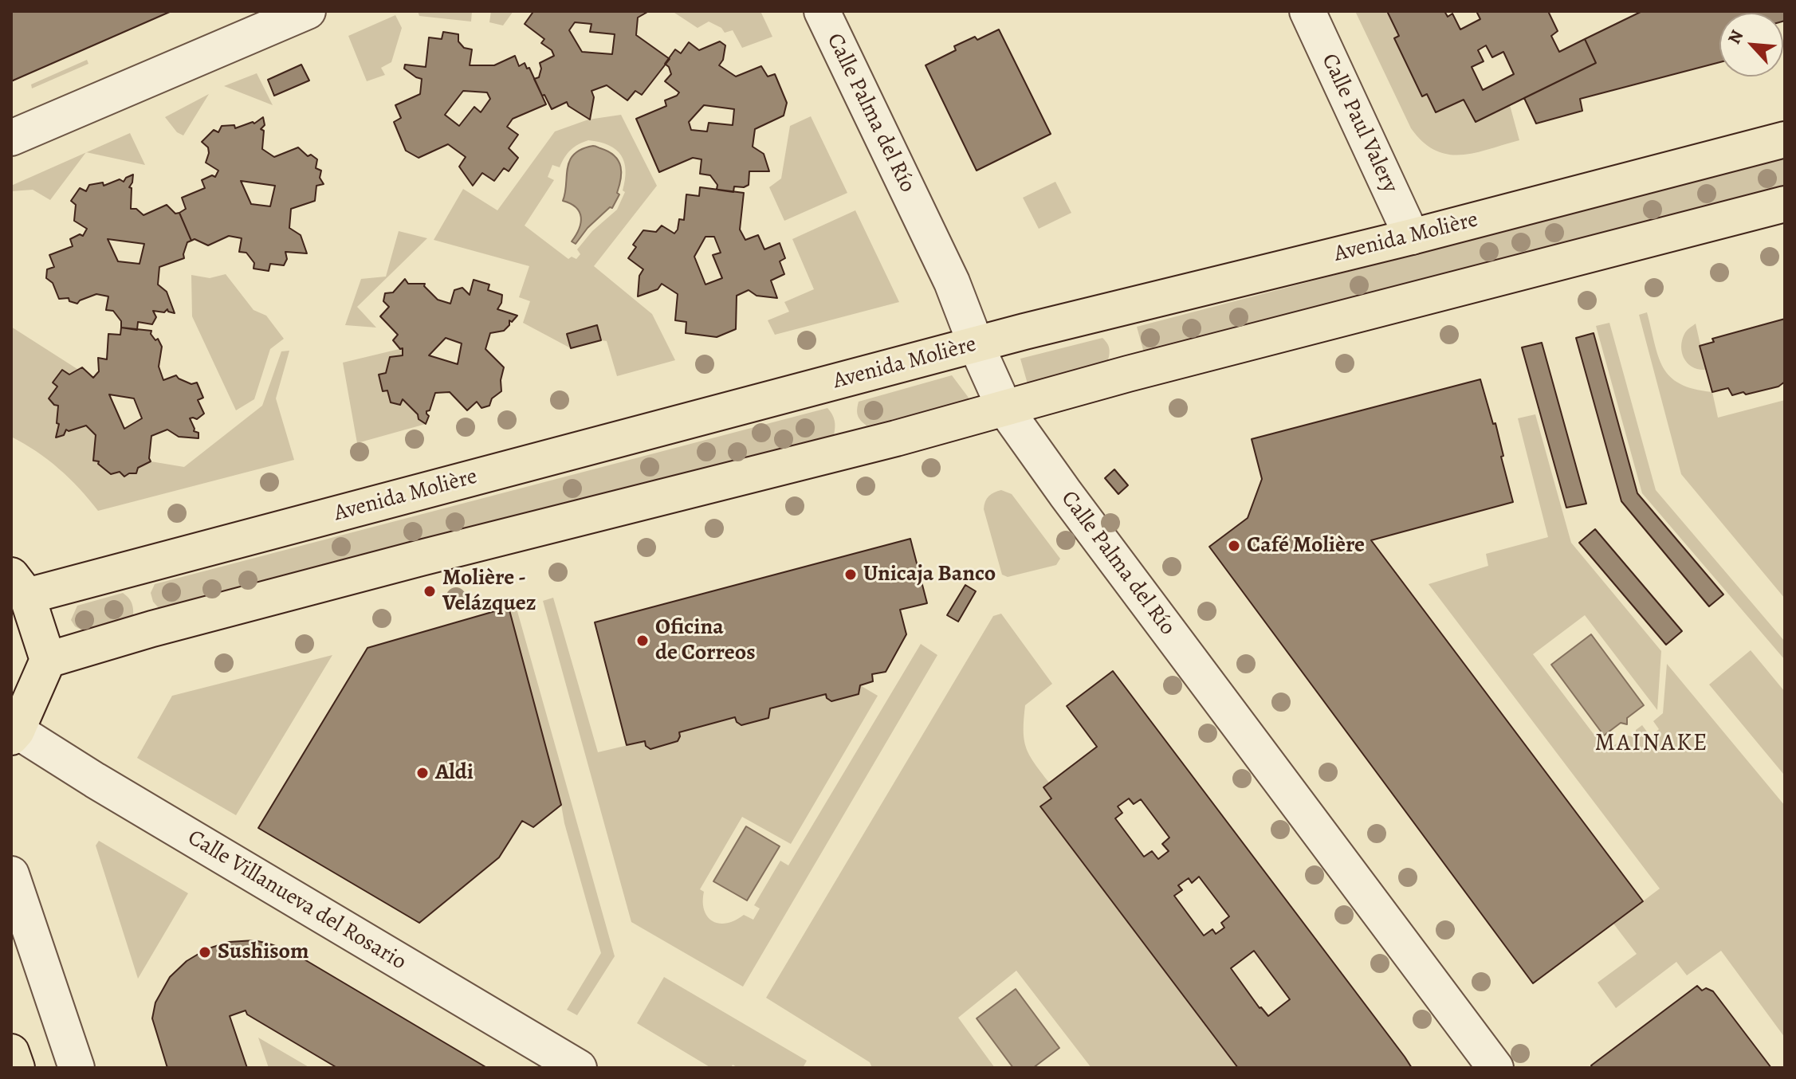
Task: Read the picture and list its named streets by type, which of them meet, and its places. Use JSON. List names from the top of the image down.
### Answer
{
  "streets": {
    "main road": ["Avenida Molière"],
    "street": ["Calle Palma del Río", "Calle Paul Valery", "Calle Villanueva del Rosario"]
  },
  "crossings": [
    ["Calle Palma del Río", "Avenida Molière"],
    ["Calle Paul Valery", "Avenida Molière"]
  ],
  "districts": ["MAINAKE"],
  "places": [
    "Café Molière",
    "Unicaja Banco",
    "Molière - Velázquez",
    "Oficina de Correos",
    "Aldi",
    "Sushisom"
  ],
  "north": "top left"
}
